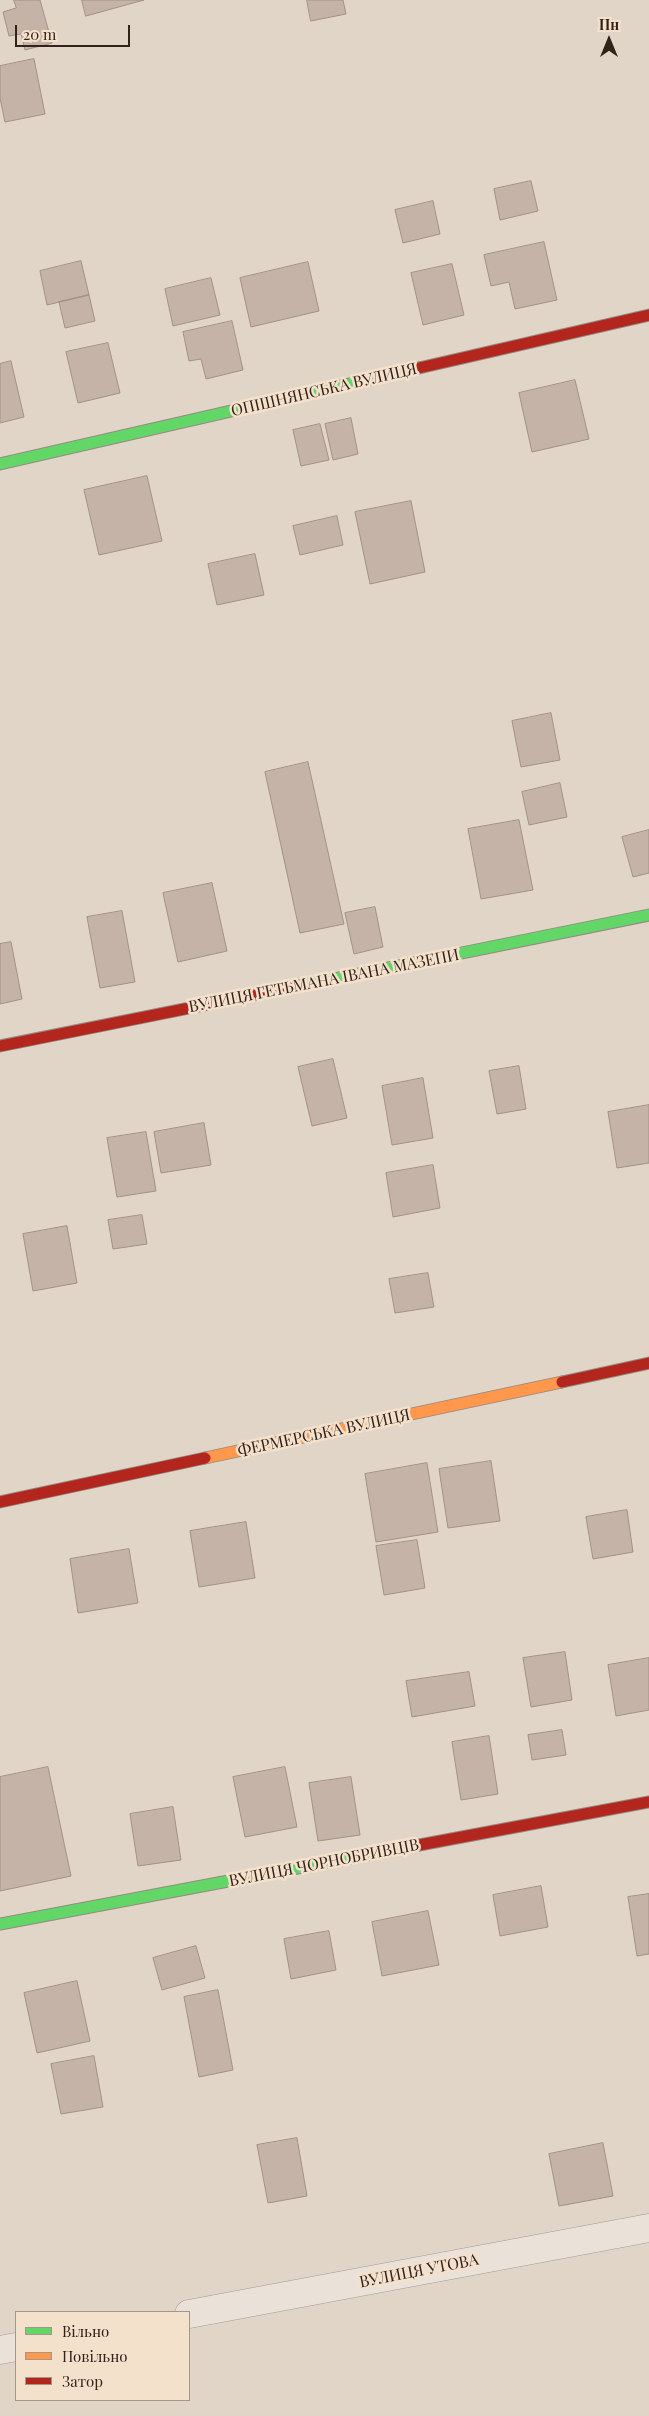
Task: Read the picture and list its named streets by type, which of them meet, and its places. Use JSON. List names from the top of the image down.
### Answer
{
  "streets": {
    "street": [
      "ОПІШНЯНСЬКА ВУЛИЦЯ",
      "ВУЛИЦЯ ГЕТЬМАНА ІВАНА МАЗЕПИ",
      "ФЕРМЕРСЬКА ВУЛИЦЯ",
      "ВУЛИЦЯ ЧОРНОБРИВЦІВ",
      "ВУЛИЦЯ УТОВА"
    ]
  },
  "legend": ["Вільно", "Повільно", "Затор"],
  "scale_bar": "20 m",
  "north": "top"
}
